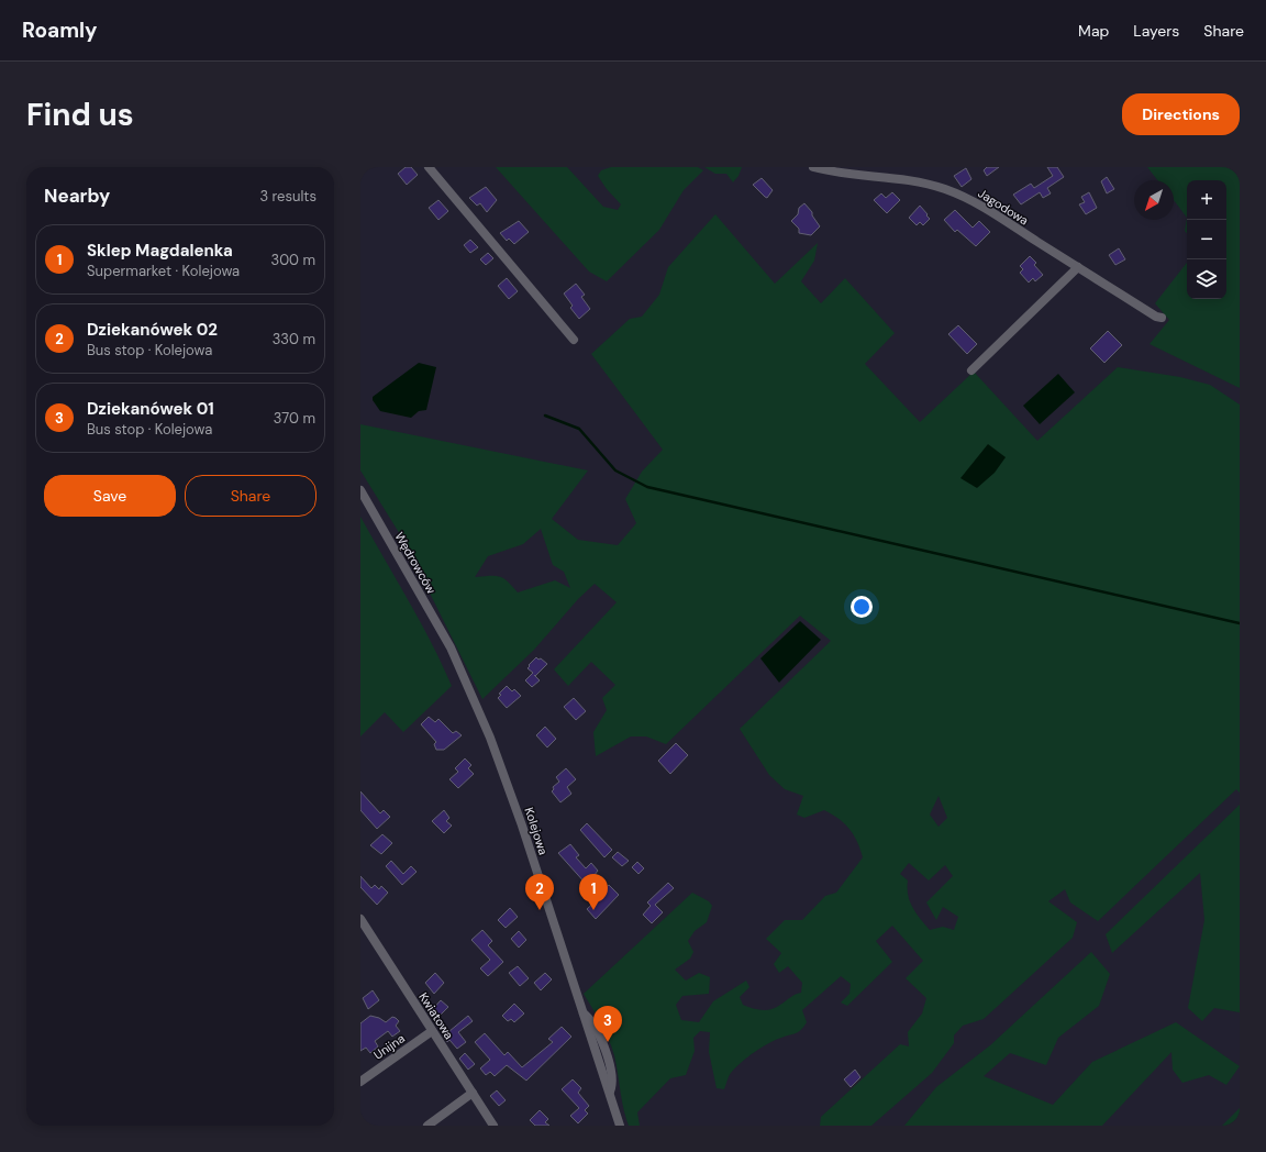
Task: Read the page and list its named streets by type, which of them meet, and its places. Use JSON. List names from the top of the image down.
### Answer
{
  "streets": {
    "street": [
      "Jagodowa",
      "Wędrowców",
      "Kolejowa",
      "Kwiatowa",
      "Unijna"
    ]
  },
  "crossings": [
    ["Wędrowców", "Kolejowa"],
    ["Kwiatowa", "Unijna"]
  ],
  "north": "bottom left",
  "page": {
    "header": "Roamly",
    "nav": ["Map", "Layers", "Share"],
    "buttons": [
      "Directions",
      ["Save", "Share"]
    ],
    "title": "Find us",
    "heading": ["Nearby", "3 results"],
    "map_buttons": ["+", "−"],
    "list": [
      {
        "mark": "1",
        "name": "Sklep Magdalenka",
        "note": "Supermarket · Kolejowa",
        "value": "300 m"
      },
      {
        "mark": "2",
        "name": "Dziekanówek 02",
        "note": "Bus stop · Kolejowa",
        "value": "330 m"
      },
      {
        "mark": "3",
        "name": "Dziekanówek 01",
        "note": "Bus stop · Kolejowa",
        "value": "370 m"
      }
    ],
    "pins": ["1", "2", "3"]
  }
}
